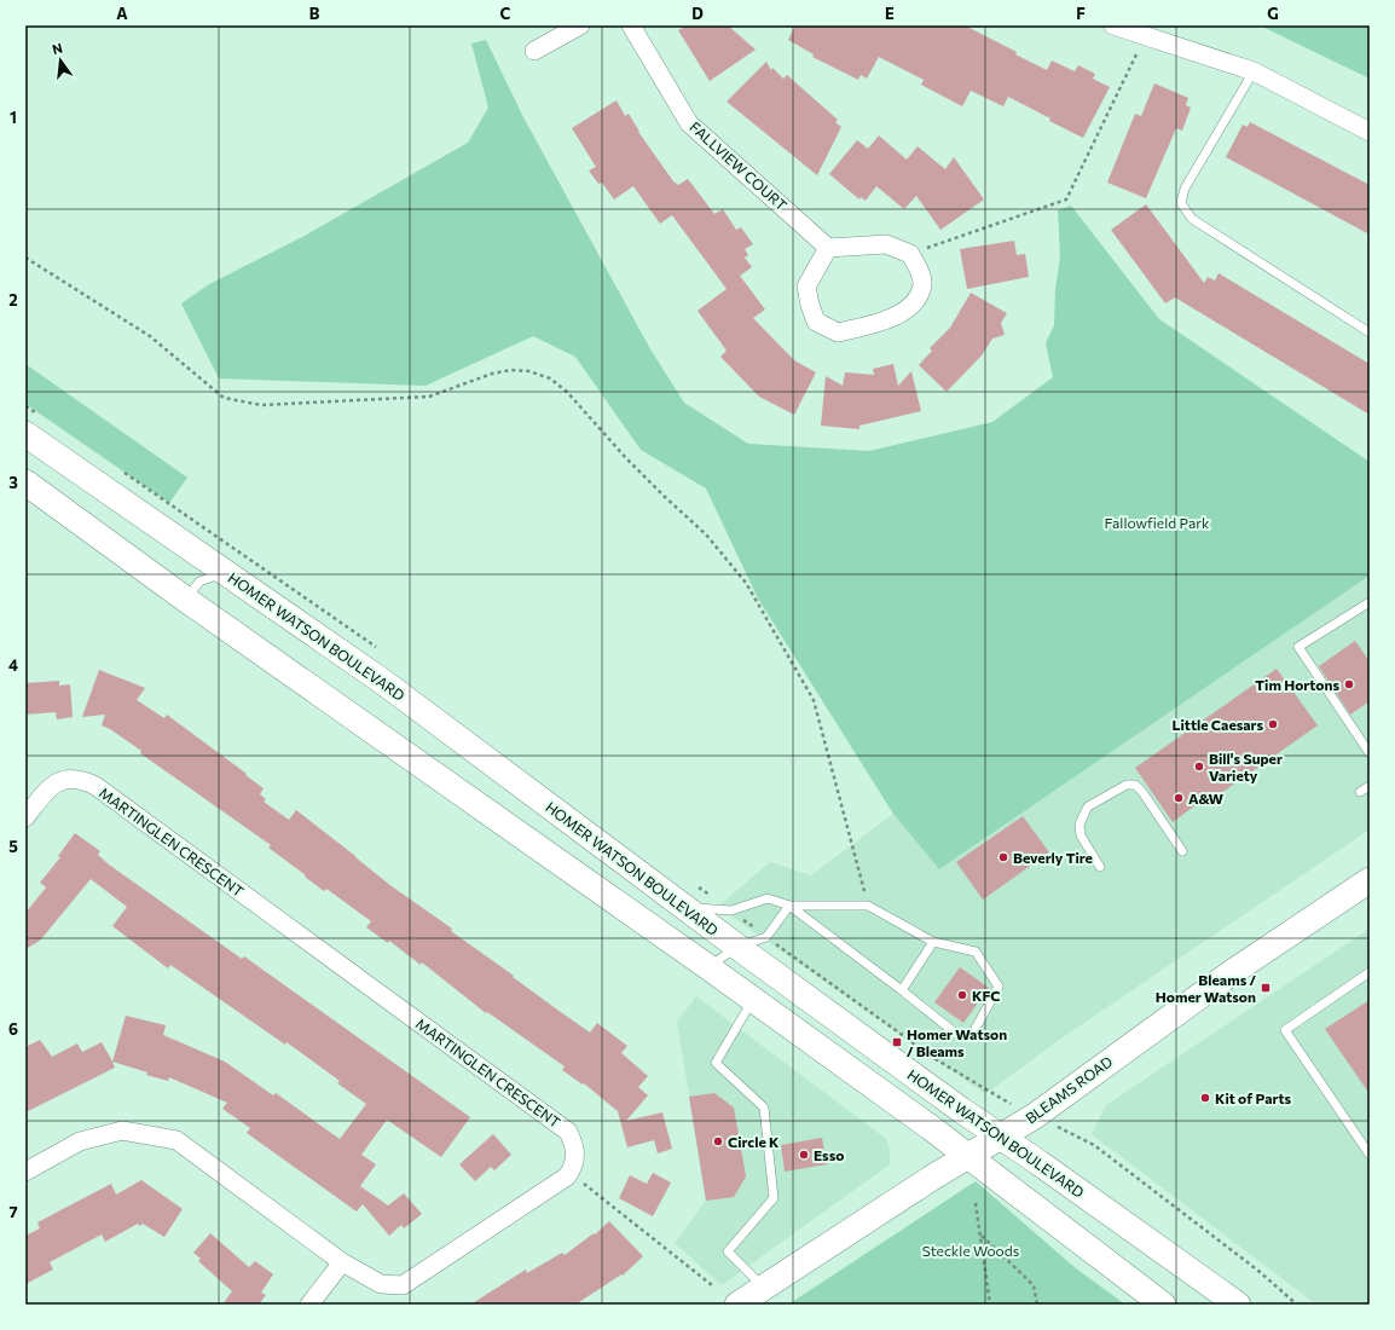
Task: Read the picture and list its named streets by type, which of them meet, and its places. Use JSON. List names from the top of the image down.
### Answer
{
  "streets": {
    "main road": ["HOMER WATSON BOULEVARD", "BLEAMS ROAD"],
    "street": ["FALLVIEW COURT", "MARTINGLEN CRESCENT"]
  },
  "crossings": [
    ["HOMER WATSON BOULEVARD", "BLEAMS ROAD"]
  ],
  "parks": ["Fallowfield Park", "Steckle Woods"],
  "places": {
    "other": [
      "Tim Hortons",
      "Little Caesars",
      "Bill's Super Variety",
      "A&W",
      "Beverly Tire",
      "KFC",
      "Kit of Parts",
      "Circle K",
      "Esso"
    ],
    "transit": ["Bleams / Homer Watson", "Homer Watson / Bleams"]
  },
  "north": "top",
  "grid": {
    "columns": [
      "A",
      "B",
      "C",
      "D",
      "E",
      "F",
      "G"
    ],
    "rows": [
      "1",
      "2",
      "3",
      "4",
      "5",
      "6",
      "7"
    ]
  }
}
